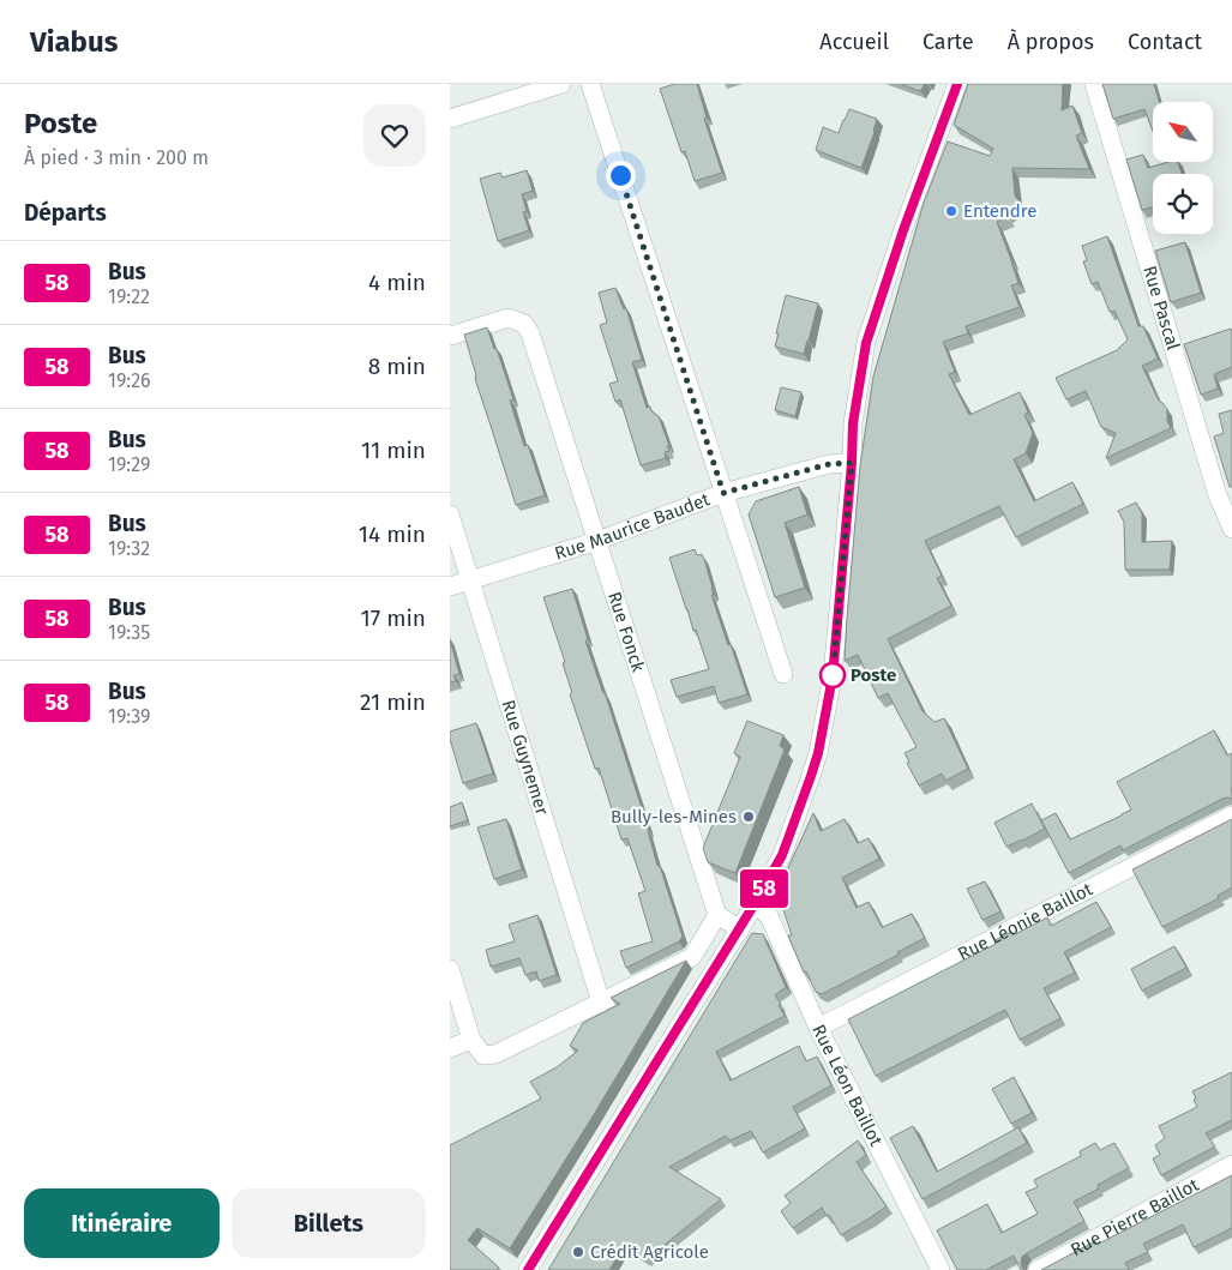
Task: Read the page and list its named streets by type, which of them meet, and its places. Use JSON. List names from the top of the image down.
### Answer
{
  "streets": {
    "street": [
      "Rue Pascal",
      "Rue Maurice Baudet",
      "Rue Fonck",
      "Rue Guynemer",
      "Rue Léonie Baillot",
      "Rue Léon Baillot",
      "Rue Pierre Baillot"
    ]
  },
  "crossings": [
    ["Rue Maurice Baudet", "Rue Fonck"],
    ["Rue Maurice Baudet", "Rue Guynemer"],
    ["Rue Léonie Baillot", "Rue Léon Baillot"]
  ],
  "places": [
    "Entendre",
    "Poste",
    "Bully-les-Mines",
    "Crédit Agricole"
  ],
  "lines": ["bus line 58"],
  "north": "top left",
  "page": {
    "header": "Viabus",
    "nav": [
      "Accueil",
      "Carte",
      "À propos",
      "Contact"
    ],
    "heading": [
      ["Poste", "À pied · 3 min · 200 m"],
      "Départs"
    ],
    "on_map": "58",
    "list": [
      {
        "mark": "58",
        "name": "Bus",
        "note": "19:22",
        "value": "4 min"
      },
      {
        "mark": "58",
        "name": "Bus",
        "note": "19:26",
        "value": "8 min"
      },
      {
        "mark": "58",
        "name": "Bus",
        "note": "19:29",
        "value": "11 min"
      },
      {
        "mark": "58",
        "name": "Bus",
        "note": "19:32",
        "value": "14 min"
      },
      {
        "mark": "58",
        "name": "Bus",
        "note": "19:35",
        "value": "17 min"
      },
      {
        "mark": "58",
        "name": "Bus",
        "note": "19:39",
        "value": "21 min"
      }
    ],
    "buttons": ["Itinéraire", "Billets"]
  }
}
